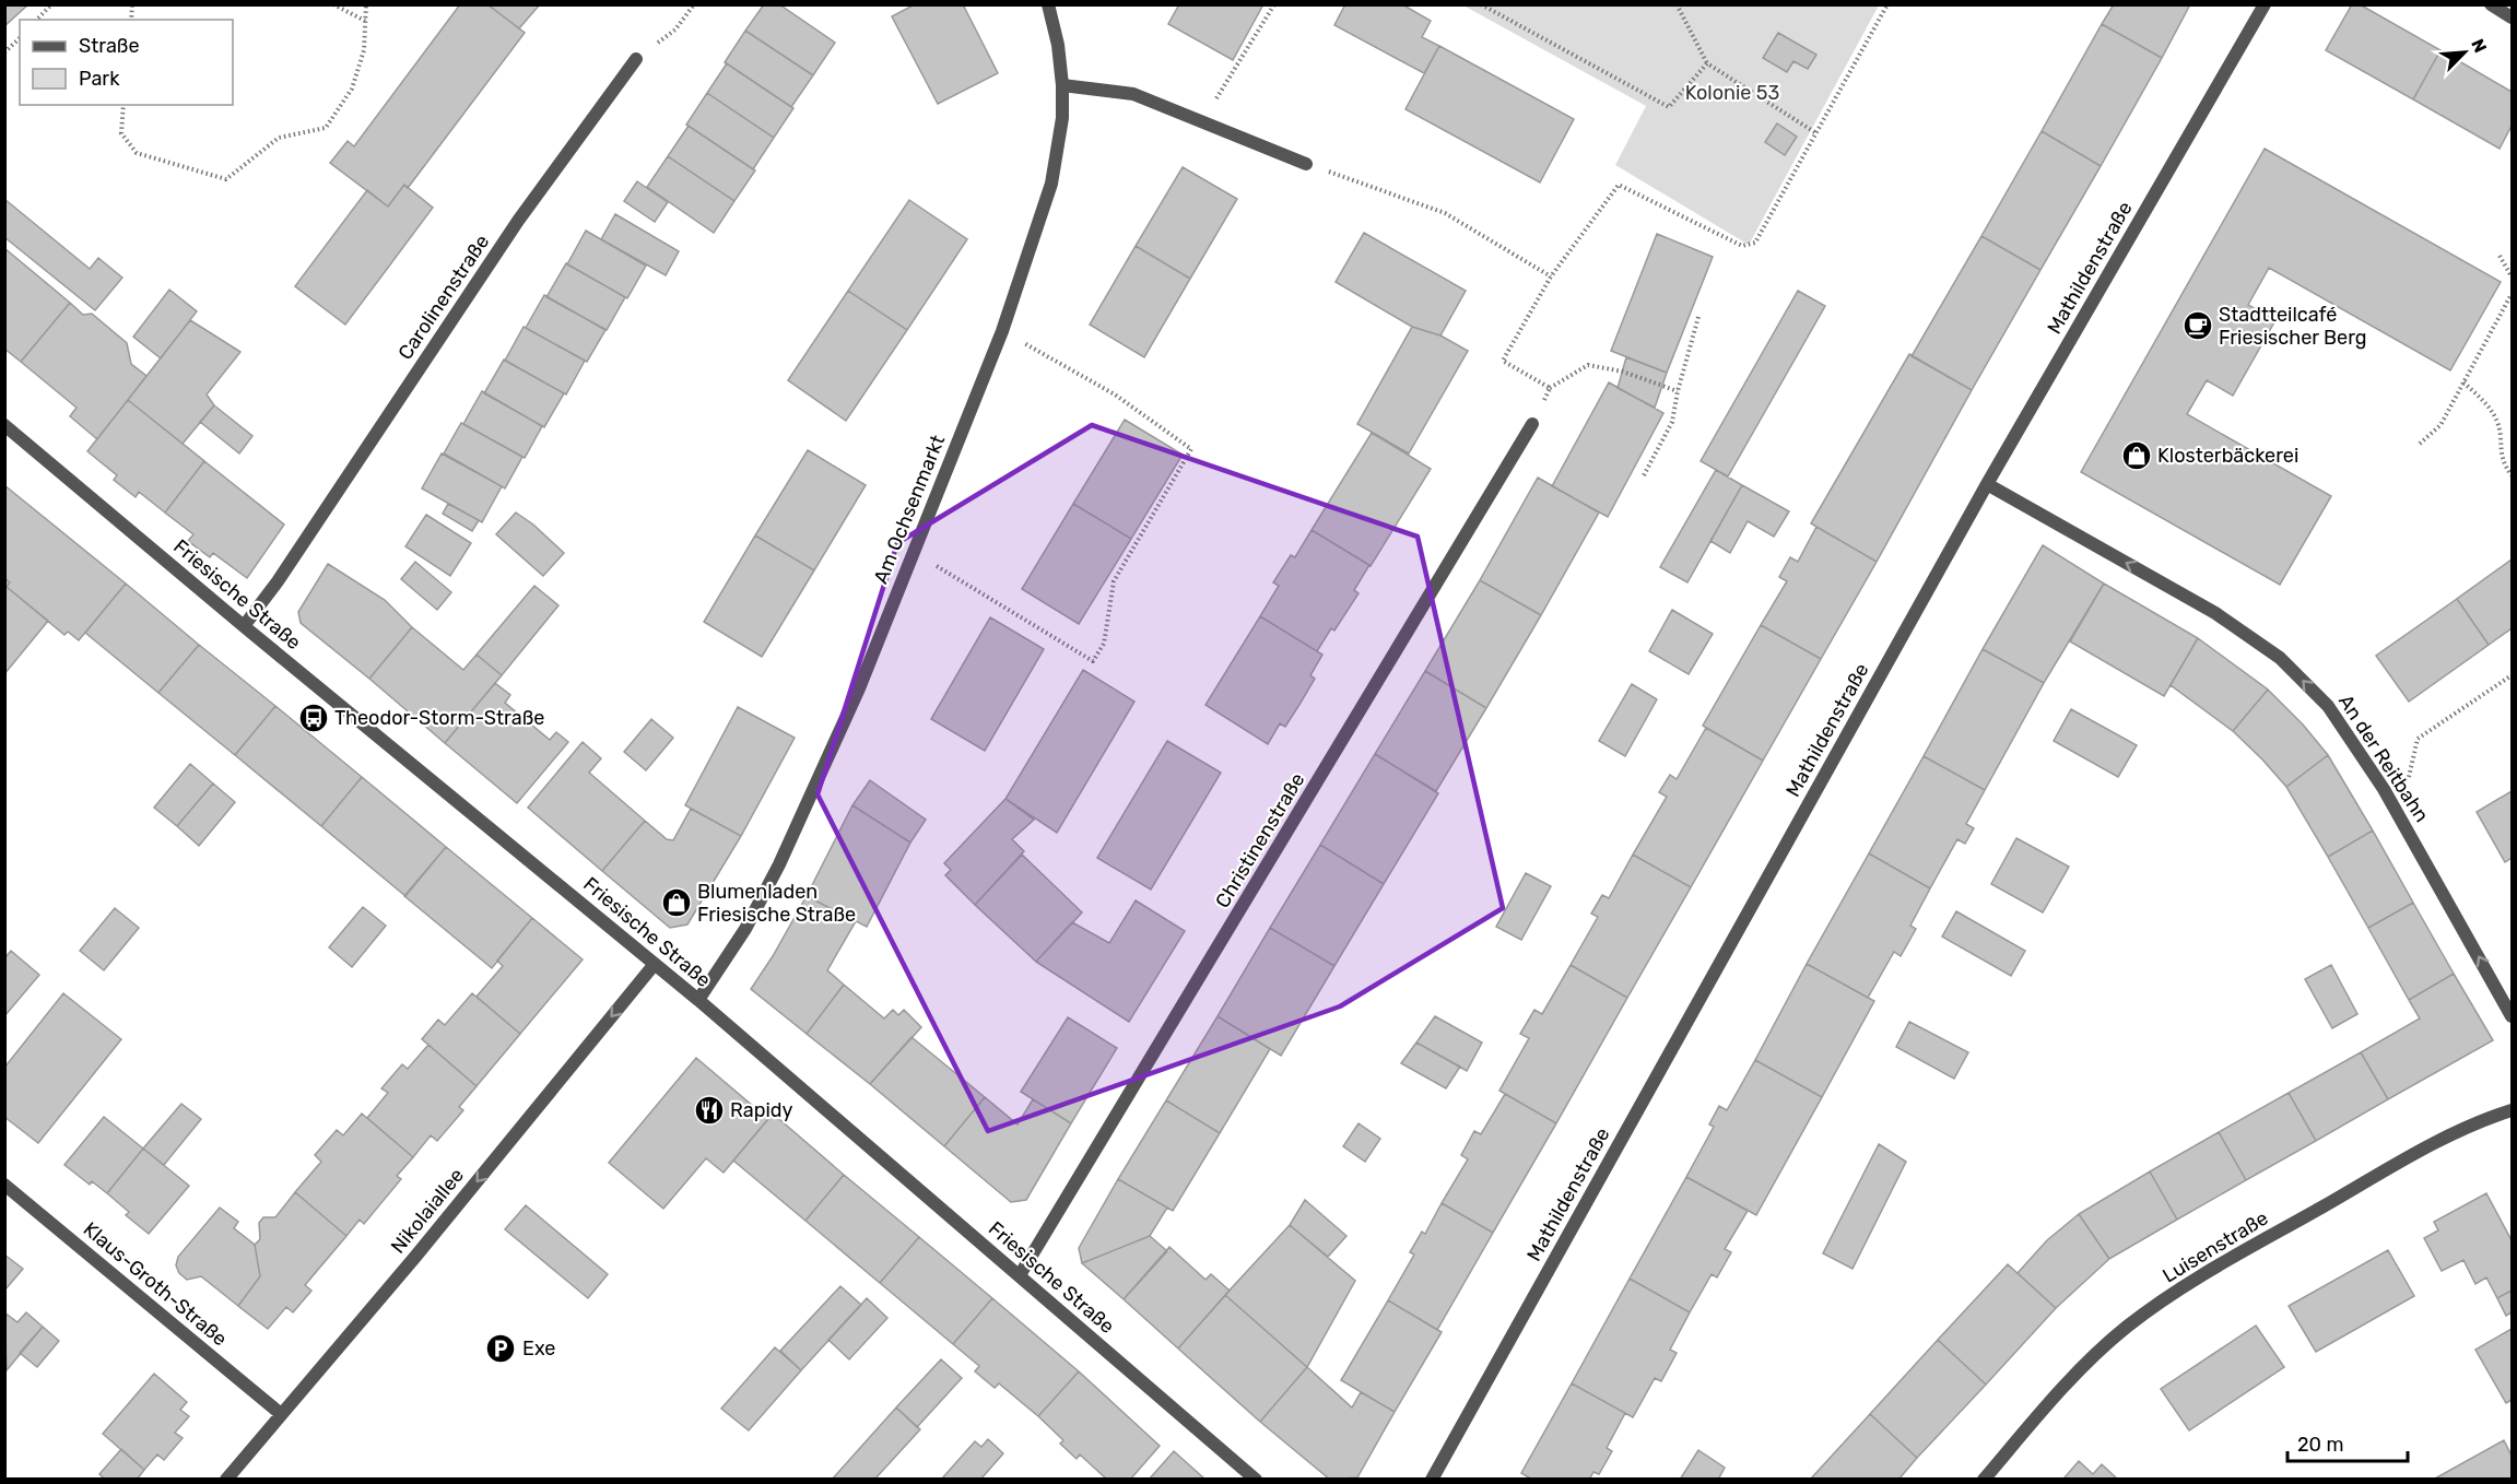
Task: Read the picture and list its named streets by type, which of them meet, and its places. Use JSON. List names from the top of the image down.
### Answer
{
  "streets": {
    "street": [
      "Mathildenstraße",
      "Carolinenstraße",
      "Am Ochsenmarkt",
      "Friesische Straße",
      "An der Reitbahn",
      "Christinenstraße",
      "Nikolaiallee",
      "Luisenstraße",
      "Klaus-Groth-Straße"
    ]
  },
  "crossings": [
    ["Mathildenstraße", "An der Reitbahn"],
    ["Carolinenstraße", "Friesische Straße"],
    ["Am Ochsenmarkt", "Friesische Straße"],
    ["Friesische Straße", "Christinenstraße"],
    ["Friesische Straße", "Nikolaiallee"],
    ["Nikolaiallee", "Klaus-Groth-Straße"]
  ],
  "one_way": ["An der Reitbahn", "Nikolaiallee"],
  "parks": ["Kolonie 53"],
  "places": {
    "cafe": ["Stadtteilcafé Friesischer Berg"],
    "shop": ["Klosterbäckerei", "Blumenladen Friesische Straße"],
    "bus stop": ["Theodor-Storm-Straße"],
    "restaurant": ["Rapidy"],
    "parking": ["Exe"]
  },
  "legend": ["Straße", "Park"],
  "scale_bar": "20 m",
  "north": "top right"
}
